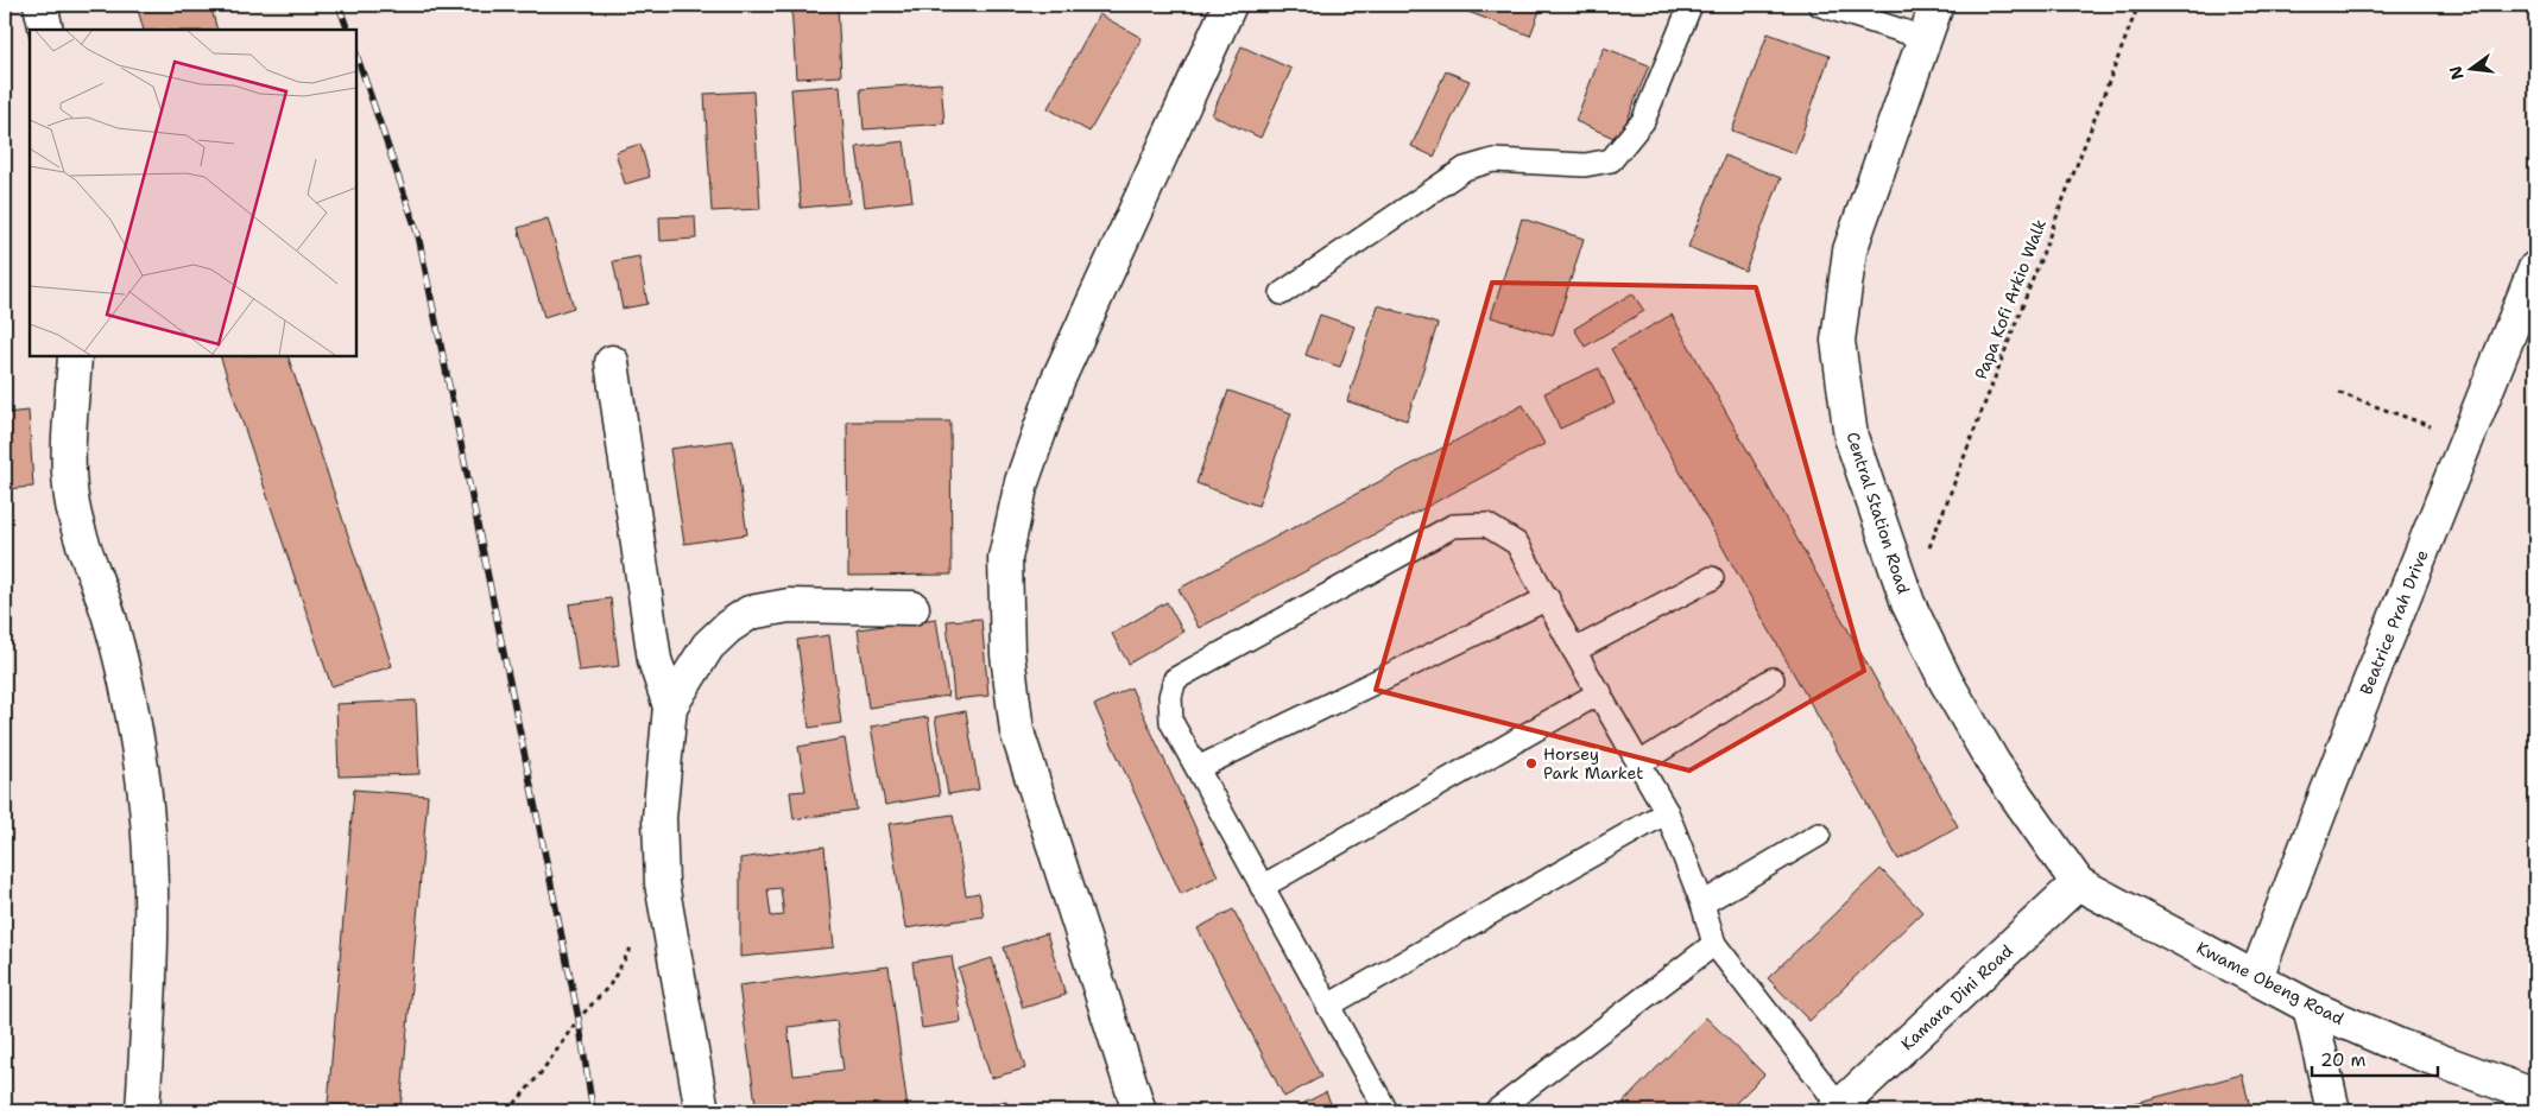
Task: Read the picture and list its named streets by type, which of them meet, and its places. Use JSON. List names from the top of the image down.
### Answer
{
  "streets": {
    "street": [
      "Central Station Road",
      "Beatrice Prah Drive",
      "Kwame Obeng Road",
      "Kamara Dini Road"
    ],
    "path": ["Papa Kofi Arkio Walk"]
  },
  "crossings": [
    ["Central Station Road", "Kwame Obeng Road"],
    ["Central Station Road", "Kamara Dini Road"],
    ["Beatrice Prah Drive", "Kwame Obeng Road"],
    ["Kwame Obeng Road", "Kamara Dini Road"]
  ],
  "places": ["Horsey Park Market"],
  "scale_bar": "20 m",
  "north": "left"
}
